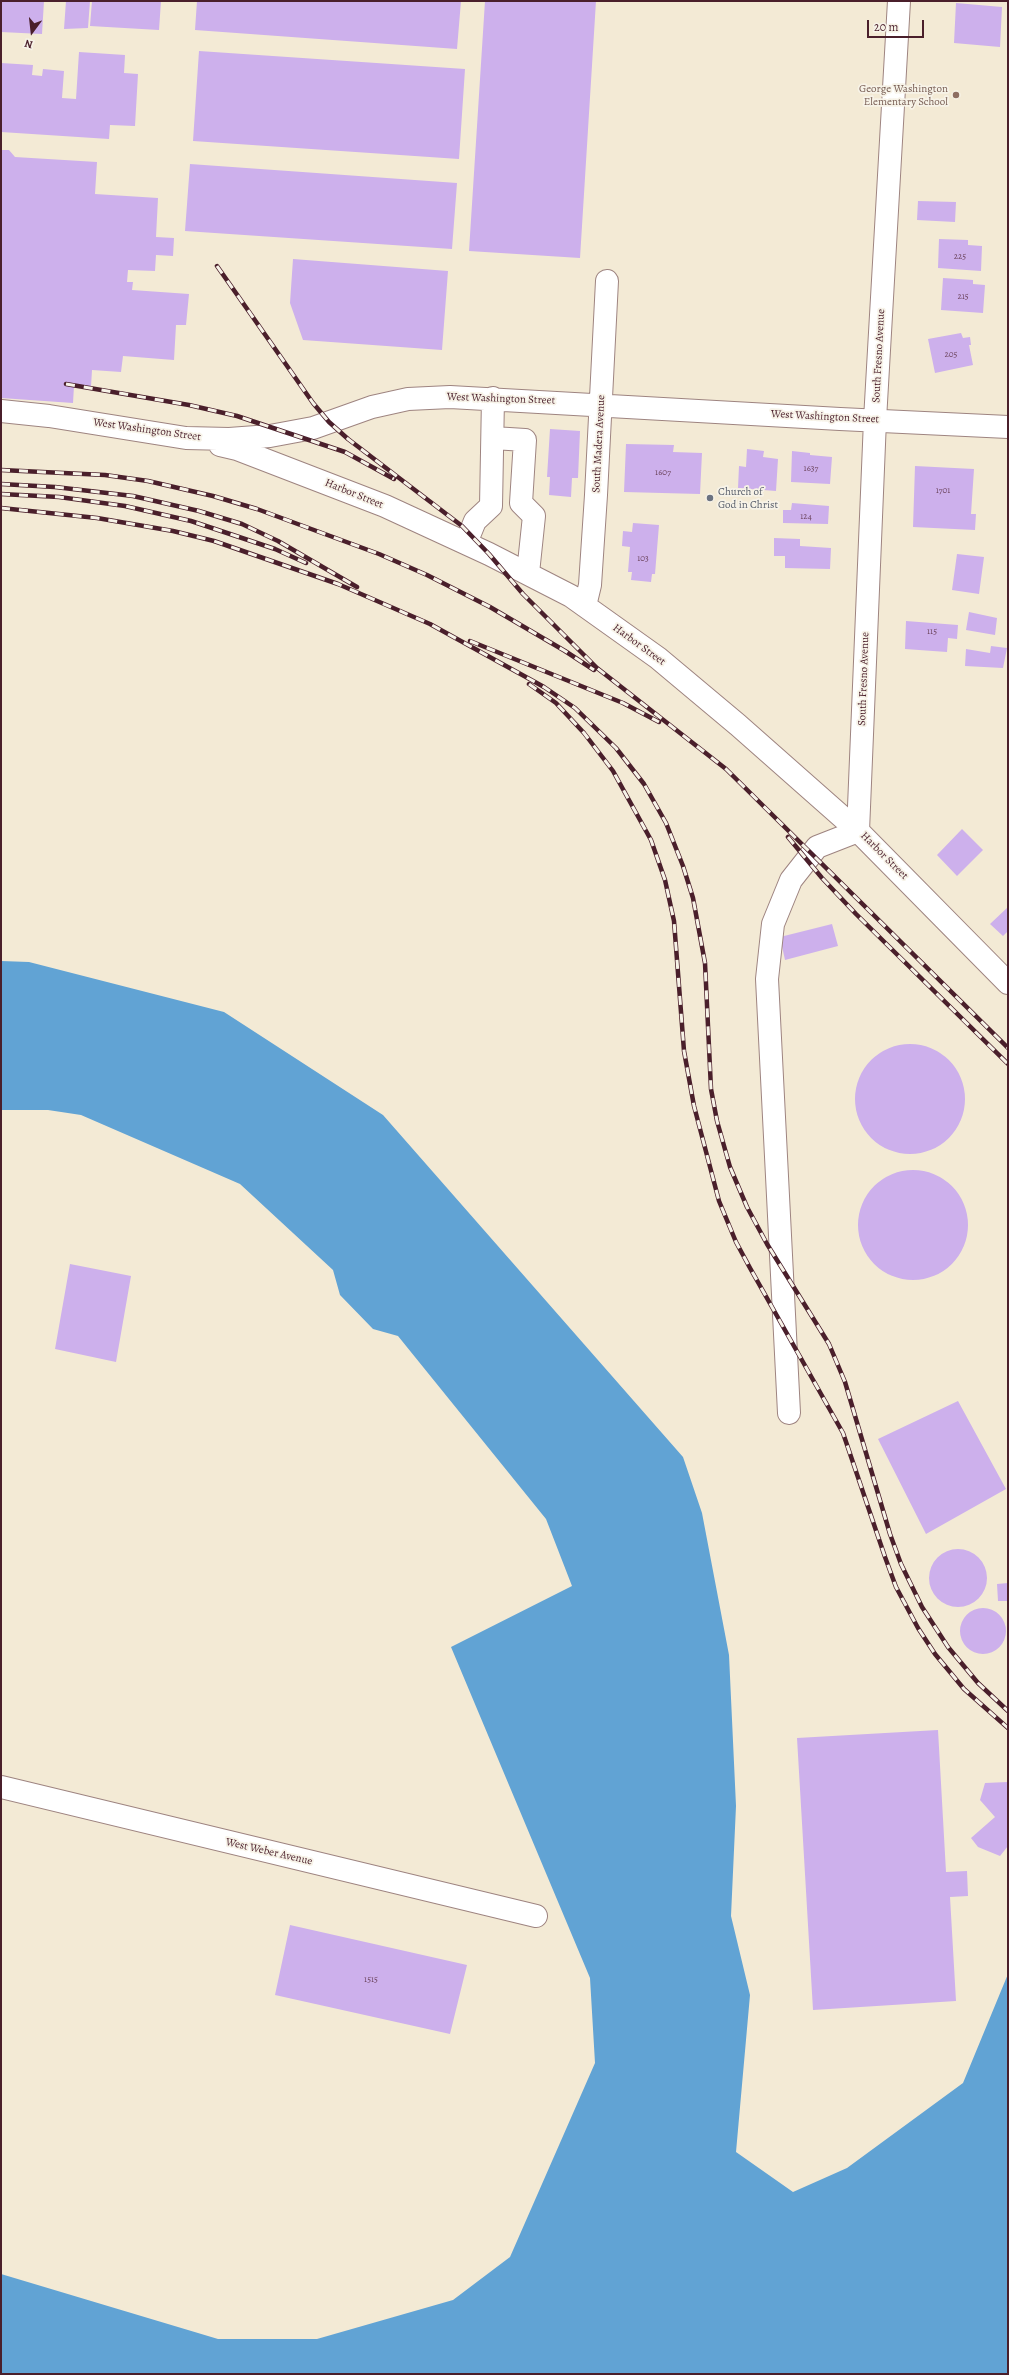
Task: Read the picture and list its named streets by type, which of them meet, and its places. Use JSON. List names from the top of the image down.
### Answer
{
  "streets": {
    "street": [
      "South Fresno Avenue",
      "West Washington Street",
      "South Madera Avenue",
      "Harbor Street",
      "West Weber Avenue"
    ]
  },
  "crossings": [
    ["South Fresno Avenue", "West Washington Street"],
    ["South Fresno Avenue", "Harbor Street"],
    ["West Washington Street", "South Madera Avenue"],
    ["West Washington Street", "Harbor Street"],
    ["South Madera Avenue", "Harbor Street"]
  ],
  "places": ["George Washington Elementary School", "Church of God in Christ"],
  "house_numbers": [
    "225",
    "215",
    "205",
    "1637",
    "1607",
    "1701",
    "124",
    "103",
    "115",
    "1515"
  ],
  "scale_bar": "20 m",
  "north": "bottom"
}
